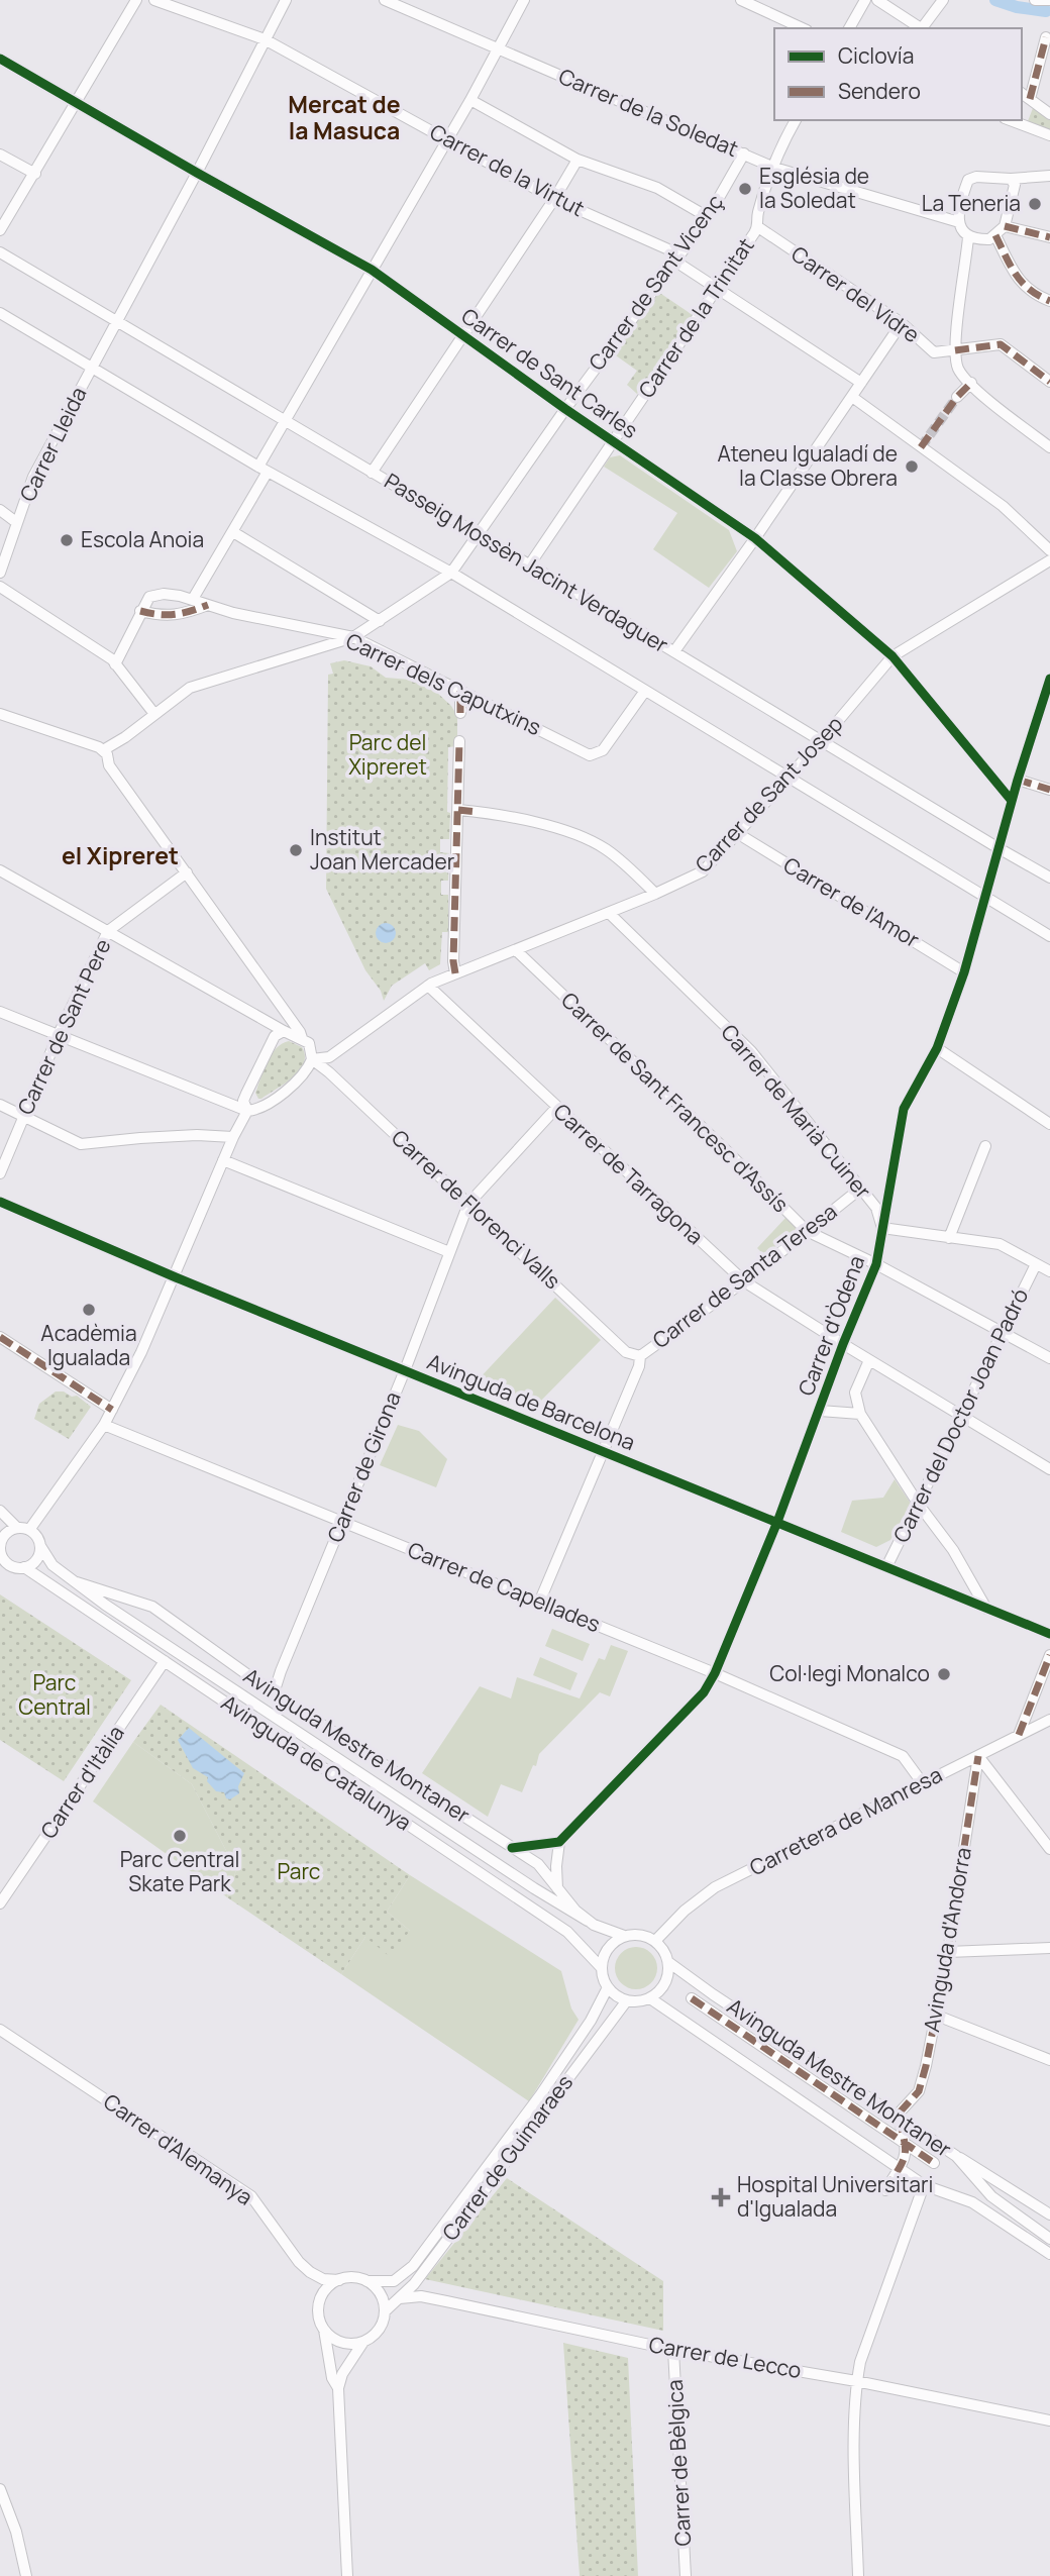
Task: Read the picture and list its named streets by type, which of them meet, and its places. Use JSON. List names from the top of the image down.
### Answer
{
  "streets": {
    "street": [
      "Carrer de la Soledat",
      "Carrer de la Virtut",
      "Carrer de Sant Vicenç",
      "Carrer del Vidre",
      "Carrer de la Trinitat",
      "Carrer de Sant Carles",
      "Carrer Lleida",
      "Passeig Mossèn Jacint Verdaguer",
      "Carrer dels Caputxins",
      "Carrer de Sant Josep",
      "Carrer de l'Amor",
      "Carrer de Sant Pere",
      "Carrer de Sant Francesc d'Assís",
      "Carrer de Marià Cuiner",
      "Carrer de Tarragona",
      "Carrer de Florenci Valls",
      "Carrer de Santa Teresa",
      "Carrer d'Òdena",
      "Avinguda de Barcelona",
      "Carrer del Doctor Joan Padró",
      "Carrer de Girona",
      "Carrer de Capellades",
      "Avinguda Mestre Montaner",
      "Avinguda de Catalunya",
      "Carrer d'Itàlia",
      "Carretera de Manresa",
      "Avinguda d'Andorra",
      "Carrer d'Alemanya",
      "Carrer de Guimaraes",
      "Carrer de Lecco",
      "Carrer de Bèlgica"
    ]
  },
  "crossings": [
    ["Carrer de la Soledat", "Carrer de Sant Vicenç"],
    ["Carrer de la Soledat", "Carrer de la Trinitat"],
    ["Carrer de la Virtut", "Carrer de Sant Vicenç"],
    ["Carrer de la Virtut", "Carrer de la Trinitat"],
    ["Carrer de la Virtut", "Carrer Lleida"],
    ["Carrer de Sant Vicenç", "Carrer de Sant Carles"],
    ["Carrer de Sant Vicenç", "Passeig Mossèn Jacint Verdaguer"],
    ["Carrer de Sant Vicenç", "Carrer dels Caputxins"],
    ["Carrer del Vidre", "Carrer de la Trinitat"],
    ["Carrer de la Trinitat", "Carrer de Sant Carles"],
    ["Carrer de la Trinitat", "Passeig Mossèn Jacint Verdaguer"],
    ["Carrer de Sant Carles", "Carrer Lleida"],
    ["Carrer de Sant Carles", "Carrer de Sant Josep"],
    ["Carrer de Sant Carles", "Carrer d'Òdena"],
    ["Carrer Lleida", "Passeig Mossèn Jacint Verdaguer"],
    ["Passeig Mossèn Jacint Verdaguer", "Carrer de Sant Josep"],
    ["Passeig Mossèn Jacint Verdaguer", "Carrer d'Òdena"],
    ["Carrer de Sant Josep", "Carrer de l'Amor"],
    ["Carrer de Sant Josep", "Carrer de Sant Francesc d'Assís"],
    ["Carrer de Sant Josep", "Carrer de Marià Cuiner"],
    ["Carrer de Sant Josep", "Carrer de Tarragona"],
    ["Carrer de Sant Josep", "Carrer de Florenci Valls"],
    ["Carrer de l'Amor", "Carrer d'Òdena"],
    ["Carrer de Sant Francesc d'Assís", "Carrer de Santa Teresa"],
    ["Carrer de Sant Francesc d'Assís", "Carrer d'Òdena"],
    ["Carrer de Sant Francesc d'Assís", "Carrer del Doctor Joan Padró"],
    ["Carrer de Marià Cuiner", "Carrer de Santa Teresa"],
    ["Carrer de Marià Cuiner", "Carrer d'Òdena"],
    ["Carrer de Tarragona", "Carrer de Santa Teresa"],
    ["Carrer de Tarragona", "Carrer d'Òdena"],
    ["Carrer de Tarragona", "Carrer del Doctor Joan Padró"],
    ["Carrer de Tarragona", "Carrer de Girona"],
    ["Carrer de Florenci Valls", "Carrer de Santa Teresa"],
    ["Carrer de Florenci Valls", "Carrer de Girona"],
    ["Carrer de Santa Teresa", "Avinguda de Barcelona"],
    ["Carrer de Santa Teresa", "Carrer de Capellades"],
    ["Carrer d'Òdena", "Avinguda de Barcelona"],
    ["Carrer d'Òdena", "Carrer de Capellades"],
    ["Avinguda de Barcelona", "Carrer del Doctor Joan Padró"],
    ["Avinguda de Barcelona", "Carrer de Girona"],
    ["Carrer de Girona", "Carrer de Capellades"],
    ["Carrer de Girona", "Avinguda Mestre Montaner"],
    ["Avinguda Mestre Montaner", "Avinguda de Catalunya"],
    ["Avinguda Mestre Montaner", "Carretera de Manresa"],
    ["Avinguda Mestre Montaner", "Avinguda d'Andorra"],
    ["Avinguda Mestre Montaner", "Carrer de Guimaraes"],
    ["Avinguda de Catalunya", "Carrer d'Itàlia"],
    ["Avinguda de Catalunya", "Carretera de Manresa"],
    ["Avinguda de Catalunya", "Carrer de Guimaraes"],
    ["Carretera de Manresa", "Avinguda d'Andorra"],
    ["Carretera de Manresa", "Carrer de Guimaraes"],
    ["Carrer d'Alemanya", "Carrer de Guimaraes"],
    ["Carrer de Guimaraes", "Carrer de Lecco"],
    ["Carrer de Lecco", "Carrer de Bèlgica"]
  ],
  "districts": ["Mercat de la Masuca", "el Xipreret"],
  "parks": ["Parc del Xipreret", "Parc Central", "Parc"],
  "places": {
    "other": [
      "Església de la Soledat",
      "La Teneria",
      "Ateneu Igualadí de la Classe Obrera",
      "Escola Anoia",
      "Institut Joan Mercader",
      "Acadèmia Igualada",
      "Col·legi Monalco",
      "Parc Central Skate Park"
    ],
    "health": ["Hospital Universitari d'Igualada"]
  },
  "legend": ["Ciclovía", "Sendero"]
}
